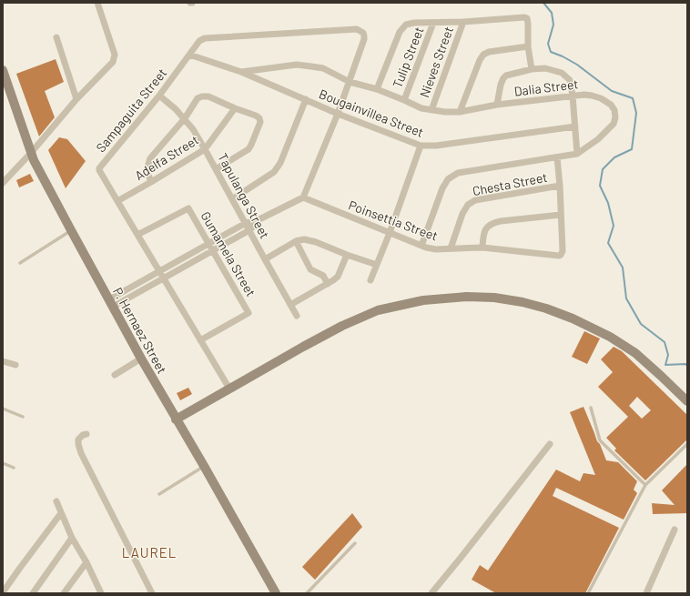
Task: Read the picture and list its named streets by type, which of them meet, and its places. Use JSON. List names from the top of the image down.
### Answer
{
  "streets": {
    "main road": ["P. Hernaez Street"],
    "street": [
      "Tulip Street",
      "Nieves Street",
      "Dalia Street",
      "Sampaguita Street",
      "Bougainvillea Street",
      "Adelfa Street",
      "Chesta Street",
      "Tapulanga Street",
      "Poinsettia Street",
      "Gumamela Street"
    ]
  },
  "crossings": [
    ["Tulip Street", "Dalia Street"],
    ["Nieves Street", "Dalia Street"],
    ["Dalia Street", "Sampaguita Street"],
    ["Dalia Street", "Bougainvillea Street"],
    ["Dalia Street", "Poinsettia Street"],
    ["Sampaguita Street", "Bougainvillea Street"],
    ["Sampaguita Street", "Adelfa Street"],
    ["Sampaguita Street", "Tapulanga Street"],
    ["Sampaguita Street", "Gumamela Street"],
    ["Adelfa Street", "Tapulanga Street"],
    ["Chesta Street", "Poinsettia Street"]
  ],
  "districts": ["LAUREL"]
}
